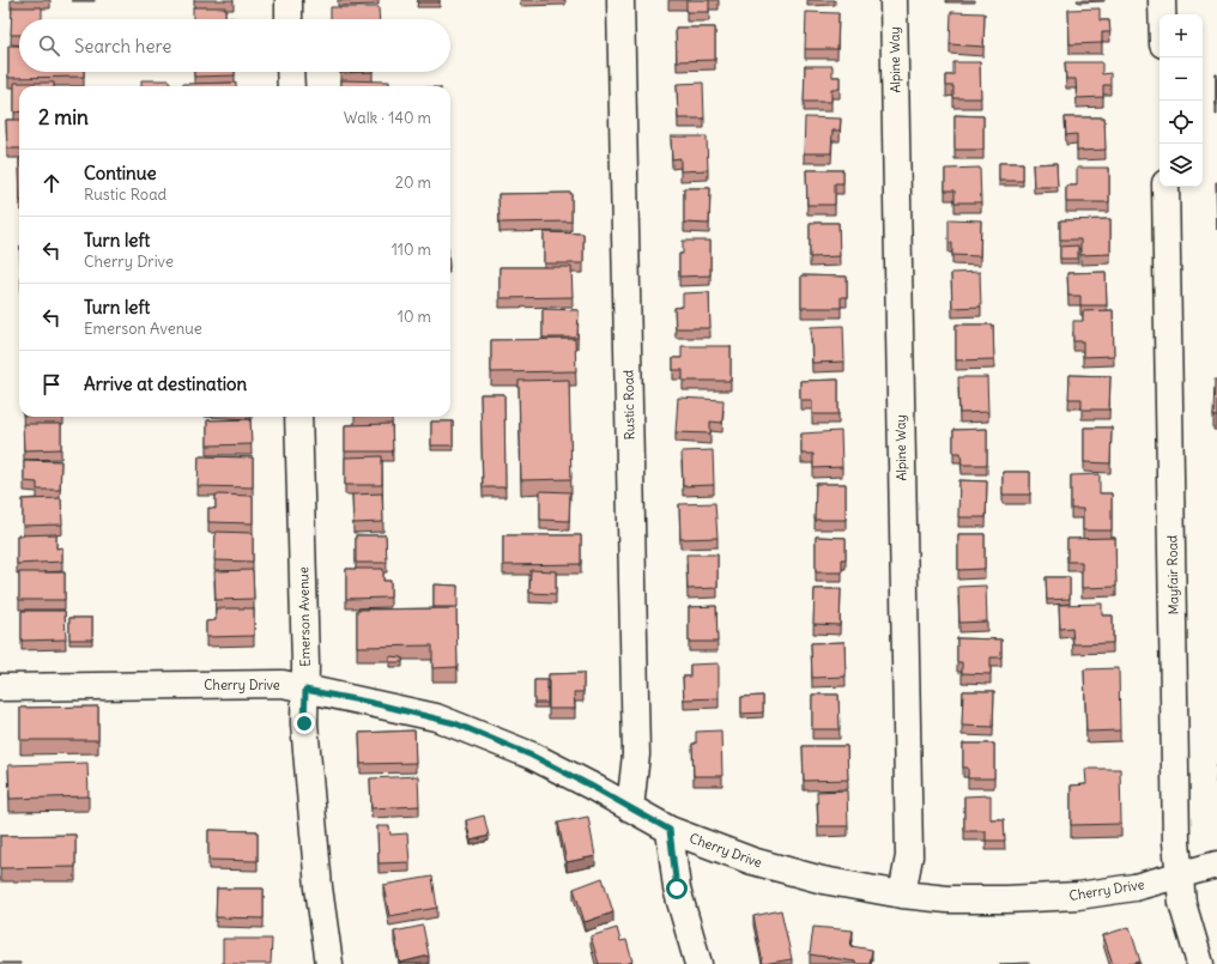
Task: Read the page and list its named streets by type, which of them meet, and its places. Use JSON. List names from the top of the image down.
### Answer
{
  "streets": {
    "street": [
      "Alpine Way",
      "Rustic Road",
      "Mayfair Road",
      "Emerson Avenue",
      "Cherry Drive"
    ]
  },
  "crossings": [
    ["Alpine Way", "Cherry Drive"],
    ["Rustic Road", "Cherry Drive"],
    ["Mayfair Road", "Cherry Drive"],
    ["Emerson Avenue", "Cherry Drive"]
  ],
  "page": {
    "map_buttons": ["+", "−"],
    "search": "Search here",
    "heading": ["2 min", "Walk · 140 m"],
    "list": [
      ["Continue", "Rustic Road", "20 m"],
      ["Turn left", "Cherry Drive", "110 m"],
      ["Turn left", "Emerson Avenue", "10 m"],
      "Arrive at destination"
    ]
  }
}
